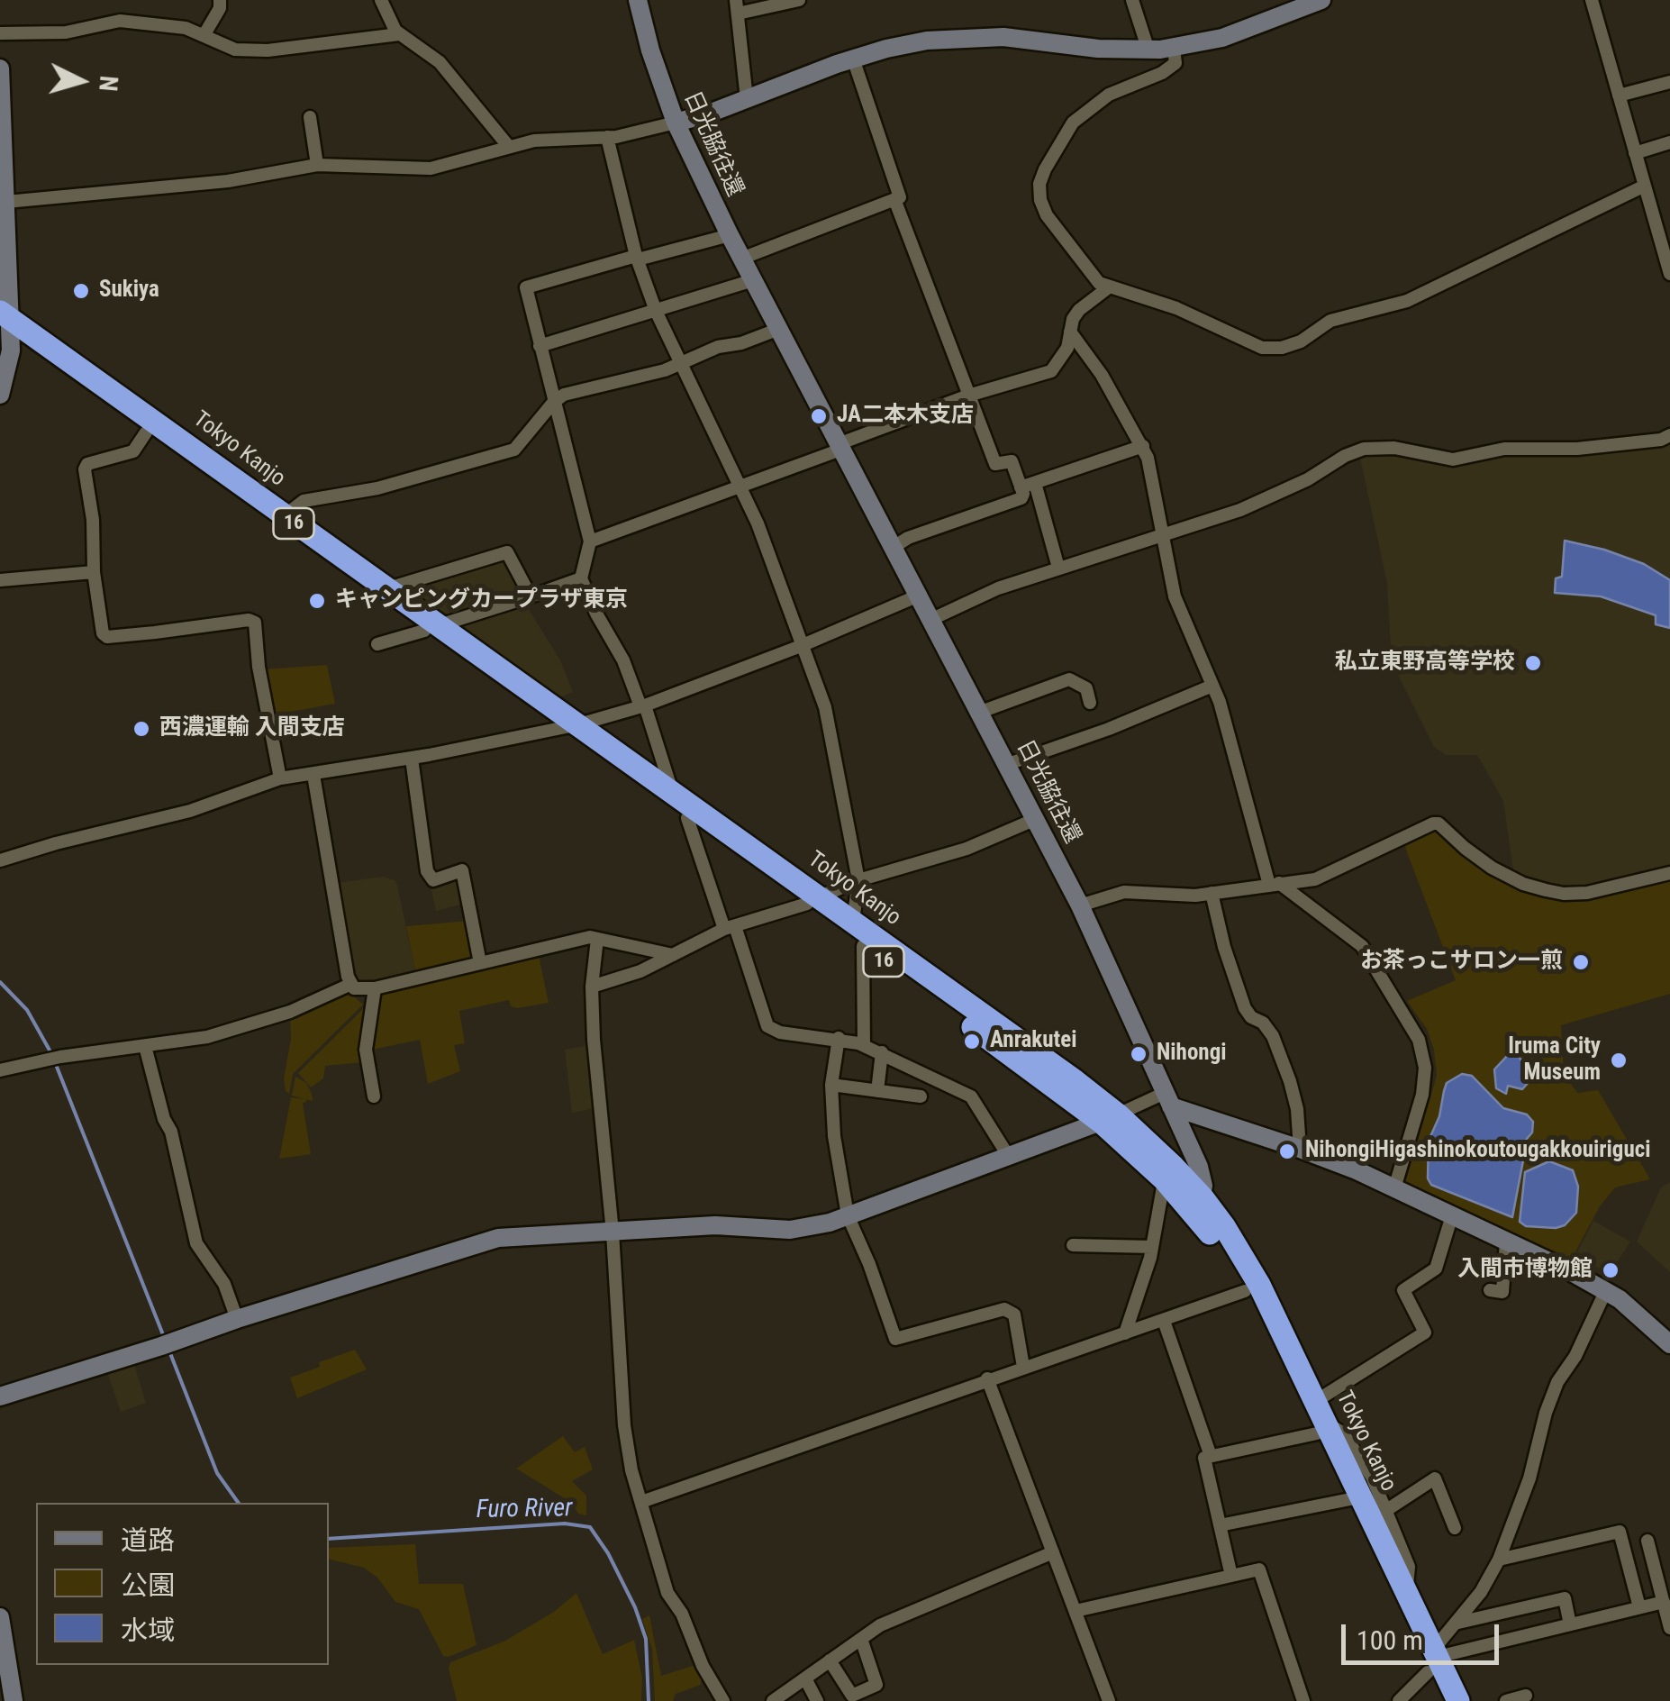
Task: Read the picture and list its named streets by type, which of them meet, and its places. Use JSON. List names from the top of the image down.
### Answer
{
  "streets": {
    "highway": ["Tokyo Kanjo", "16"],
    "street": ["日光脇往還"]
  },
  "crossings": [
    ["日光脇往還", "Tokyo Kanjo"]
  ],
  "water": ["Furo River"],
  "places": [
    "Sukiya",
    "JA二本木支店",
    "キャンピングカープラザ東京",
    "私立東野高等学校",
    "西濃運輸 入間支店",
    "お茶っこサロン一煎",
    "Anrakutei",
    "Nihongi",
    "Iruma City Museum",
    "NihongiHigashinokoutougakkouiriguci",
    "入間市博物館"
  ],
  "legend": ["道路", "公園", "水域"],
  "scale_bar": "100 m",
  "north": "right"
}
